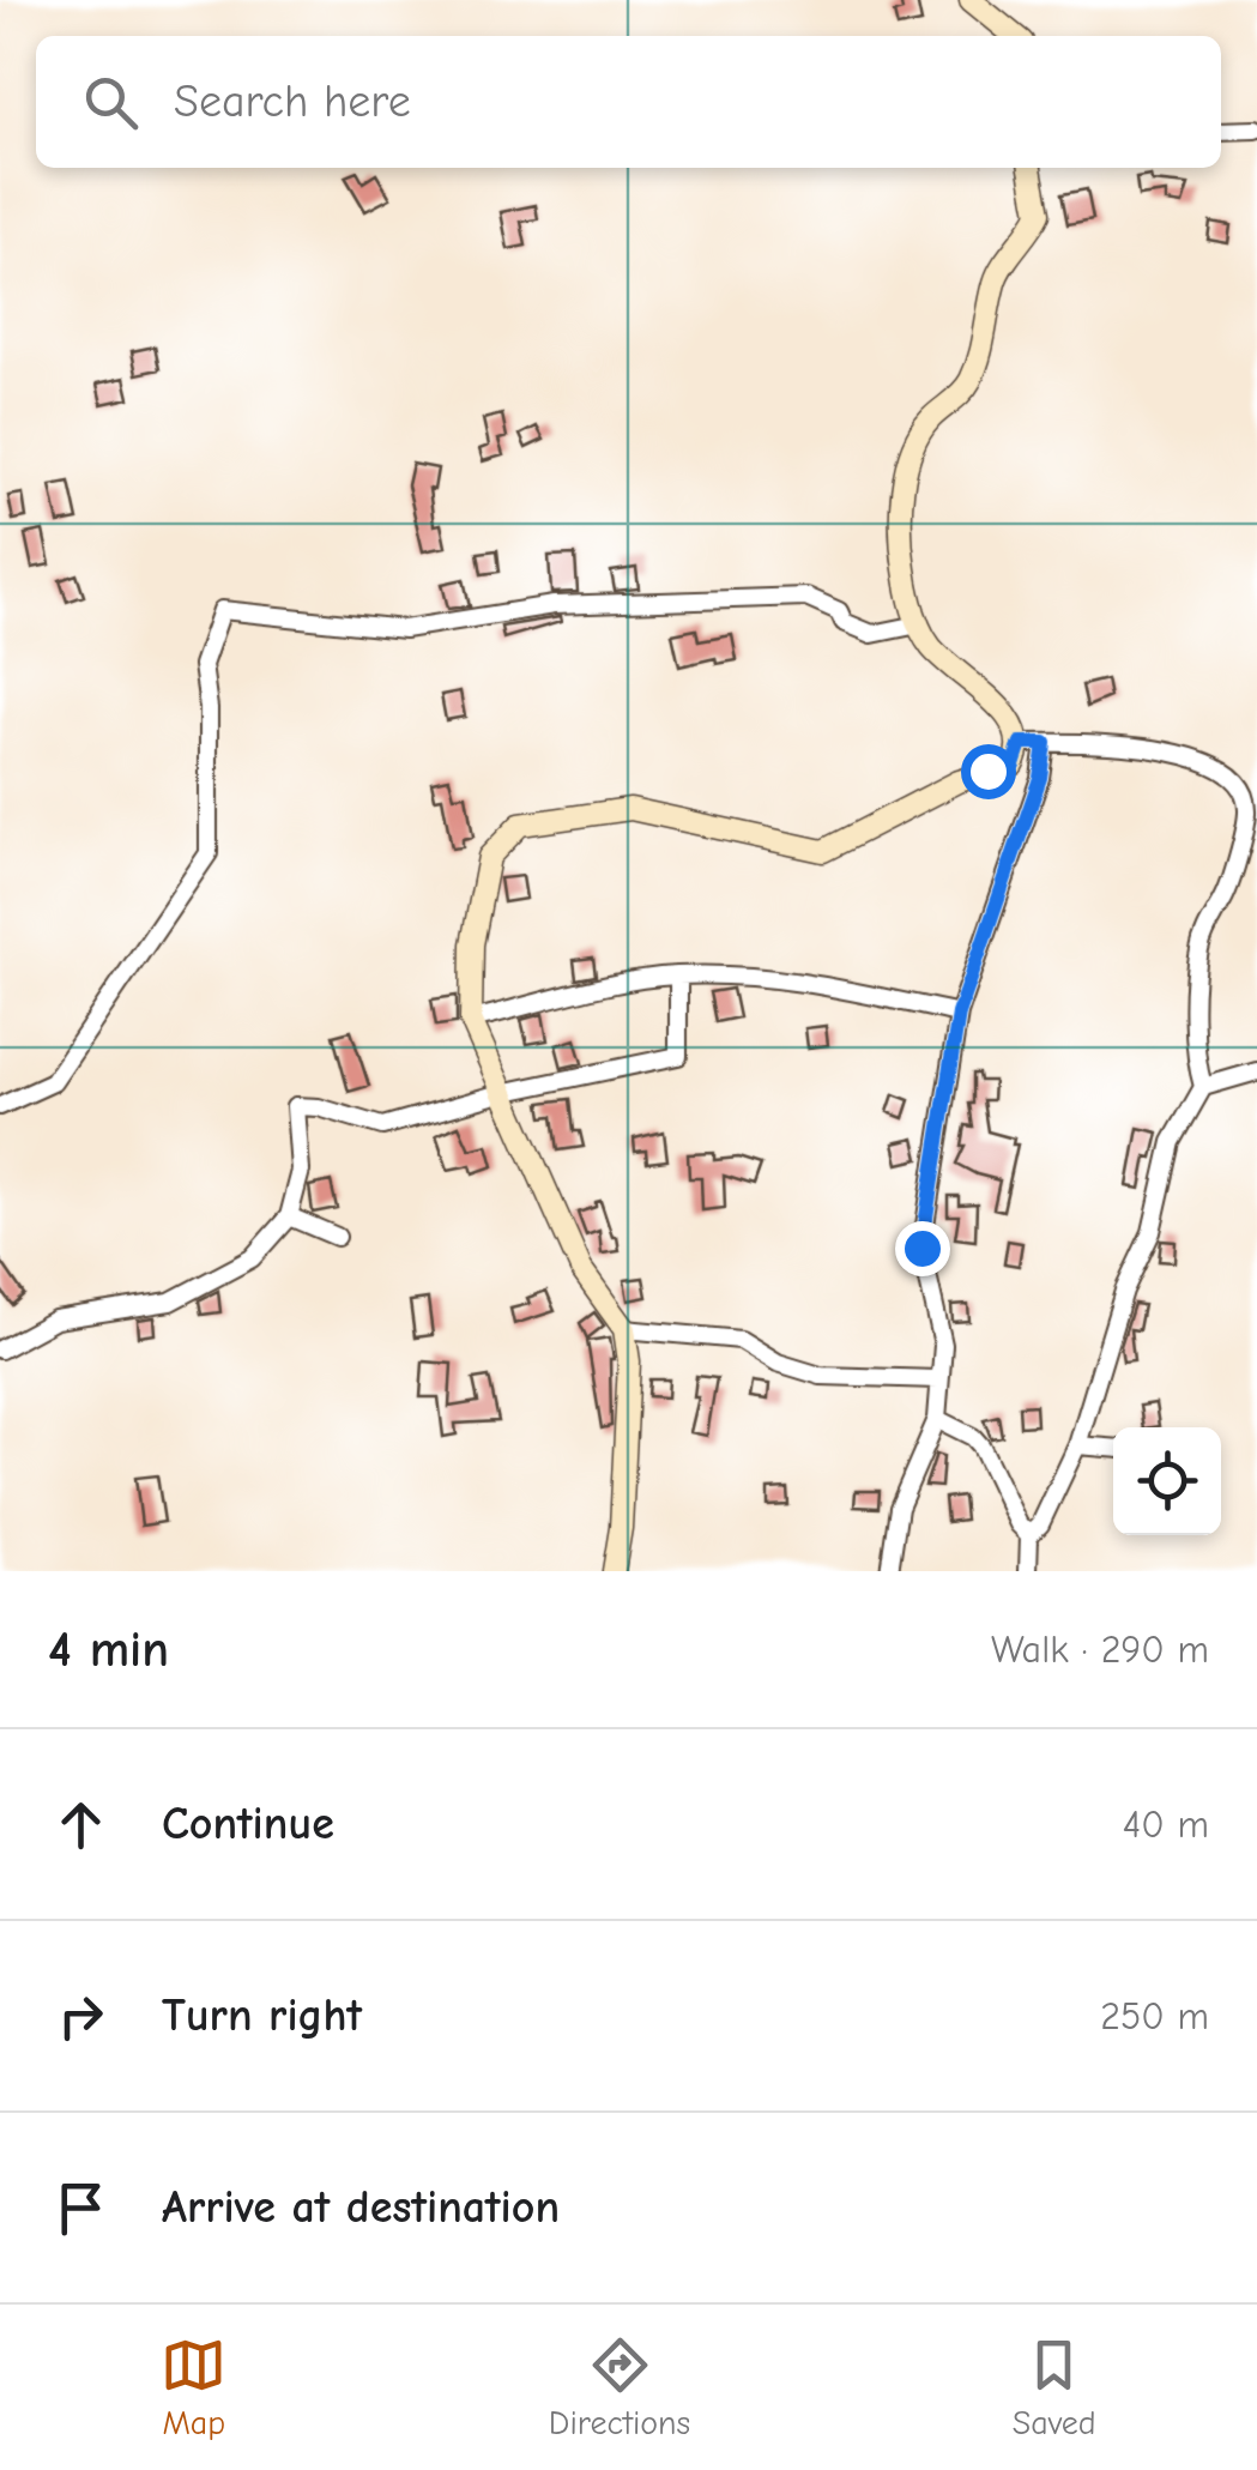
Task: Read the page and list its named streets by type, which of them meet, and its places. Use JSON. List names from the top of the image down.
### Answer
{
  "page": {
    "search": "Search here",
    "heading": ["4 min", "Walk · 290 m"],
    "list": [
      ["Continue", "40 m"],
      ["Turn right", "250 m"],
      "Arrive at destination"
    ],
    "nav": ["Map", "Directions", "Saved"]
  }
}
